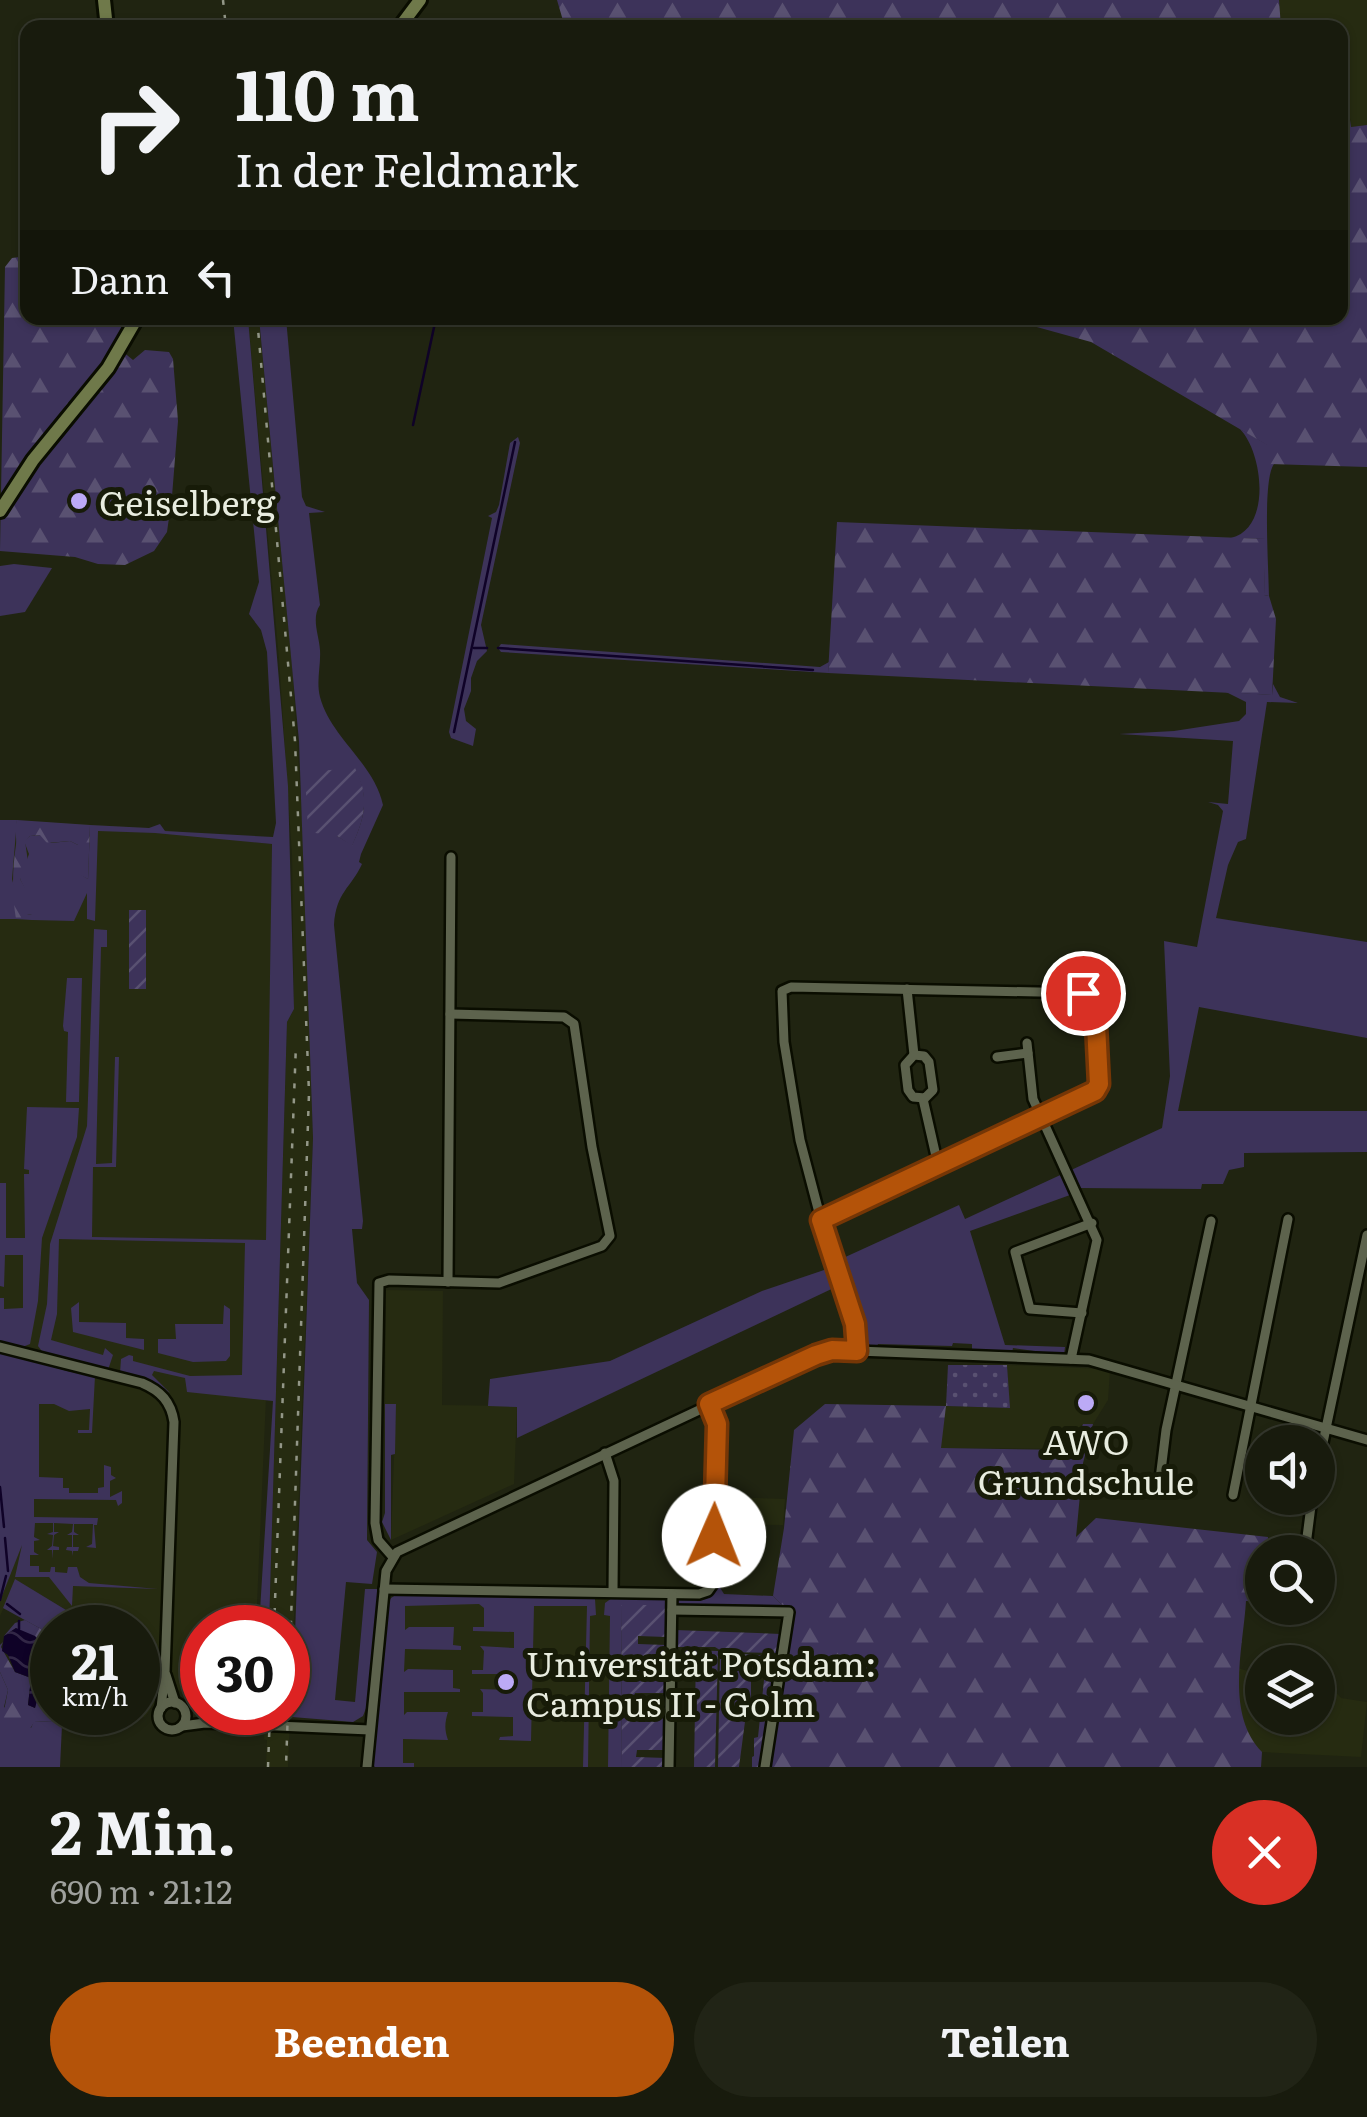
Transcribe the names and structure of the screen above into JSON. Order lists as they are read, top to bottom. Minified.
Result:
{"places":["Geiselberg","AWO Grundschule","Universität Potsdam: Campus II - Golm"],"page":{"turn":["110 m","In der Feldmark"],"then":"Dann","speed":"21 km/h","limit":"30","heading":["2 Min.","690 m · 21:12"],"buttons":["Beenden","Teilen"]}}
